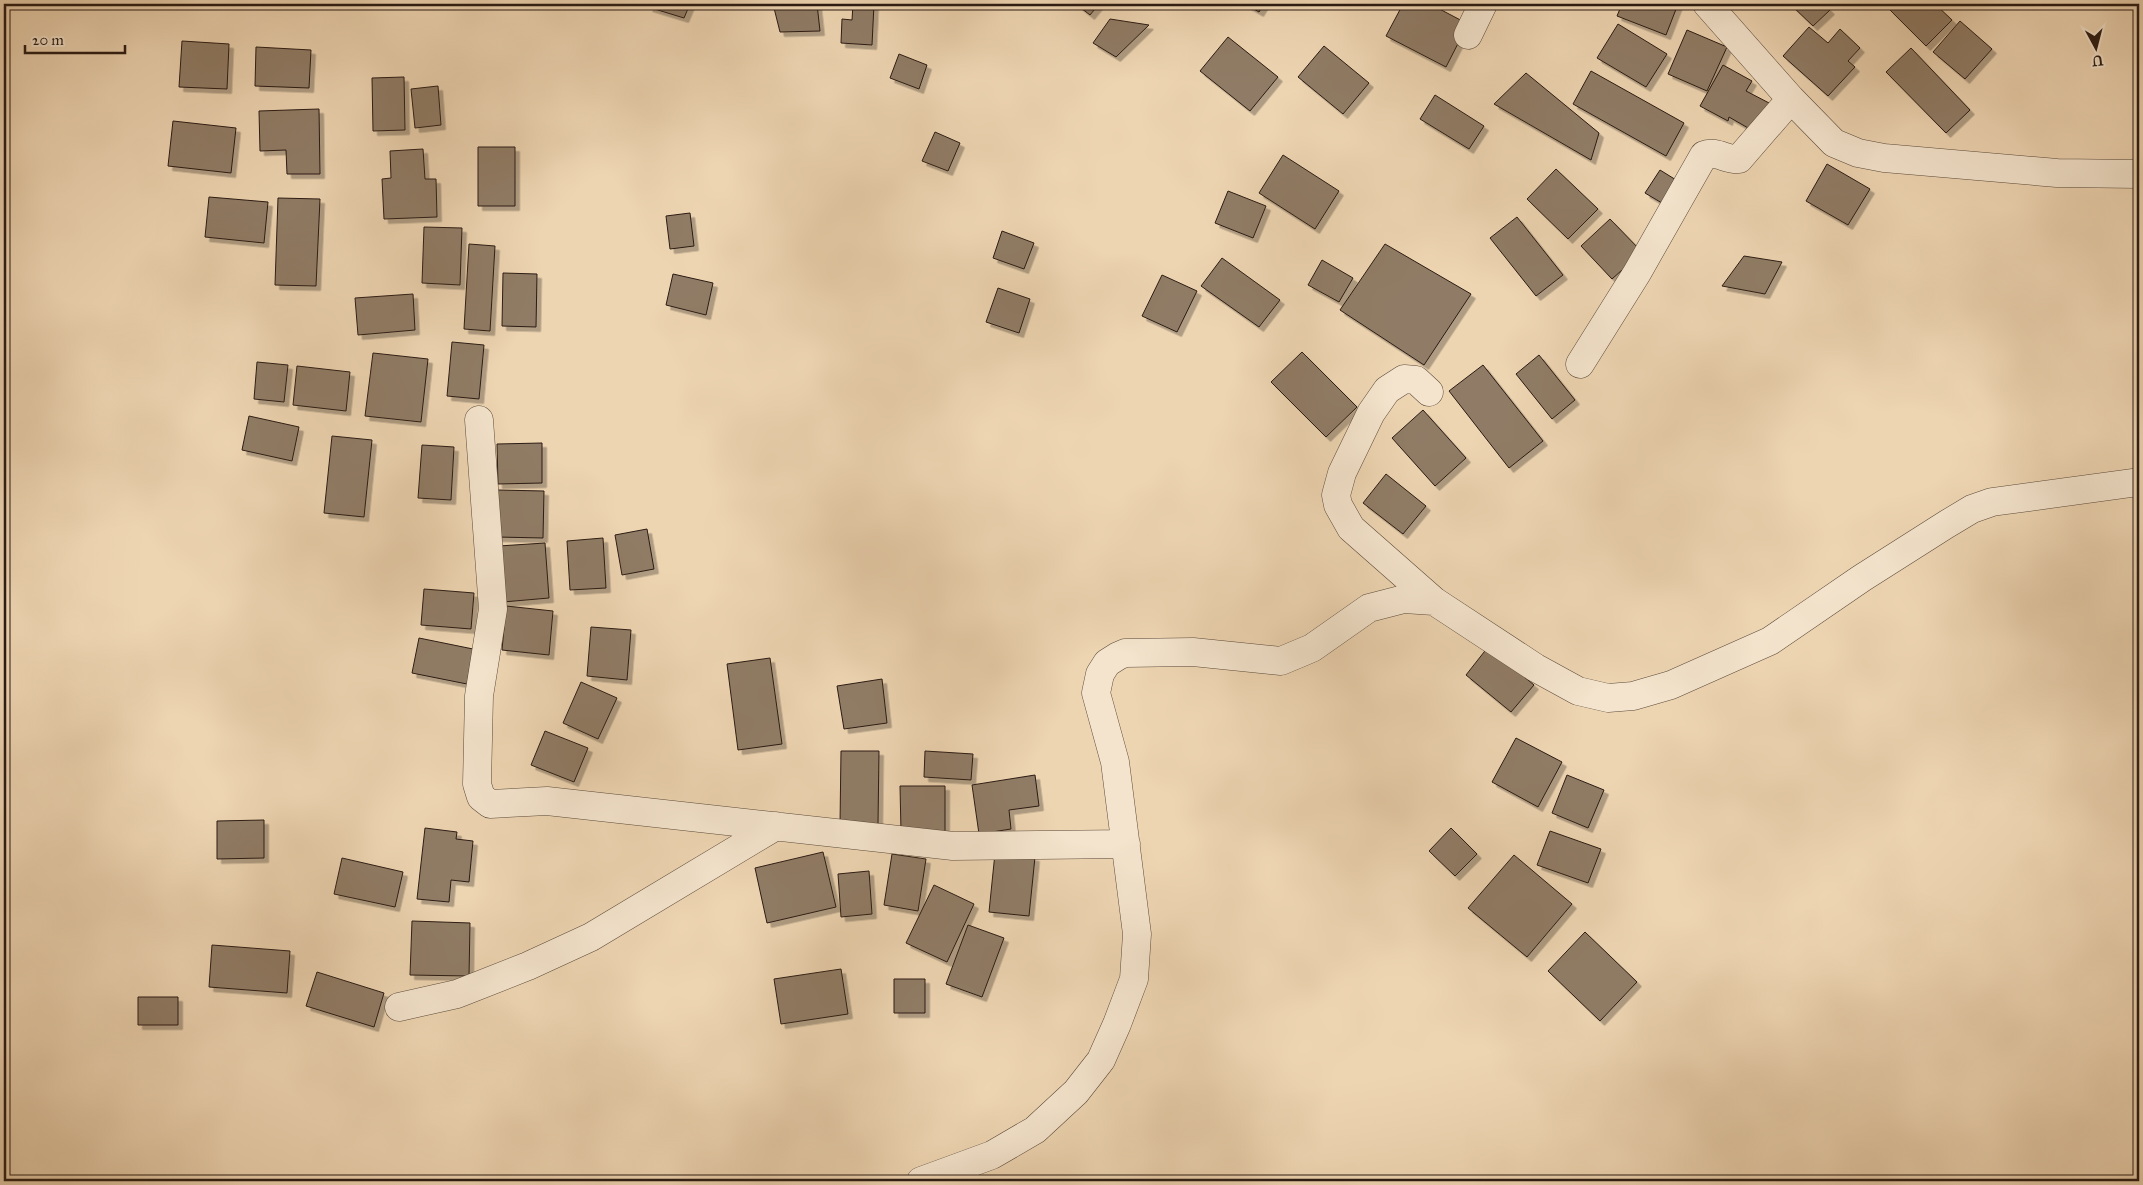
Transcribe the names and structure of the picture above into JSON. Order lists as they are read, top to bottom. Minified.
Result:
{"scale_bar":"20 m","north":"bottom"}
